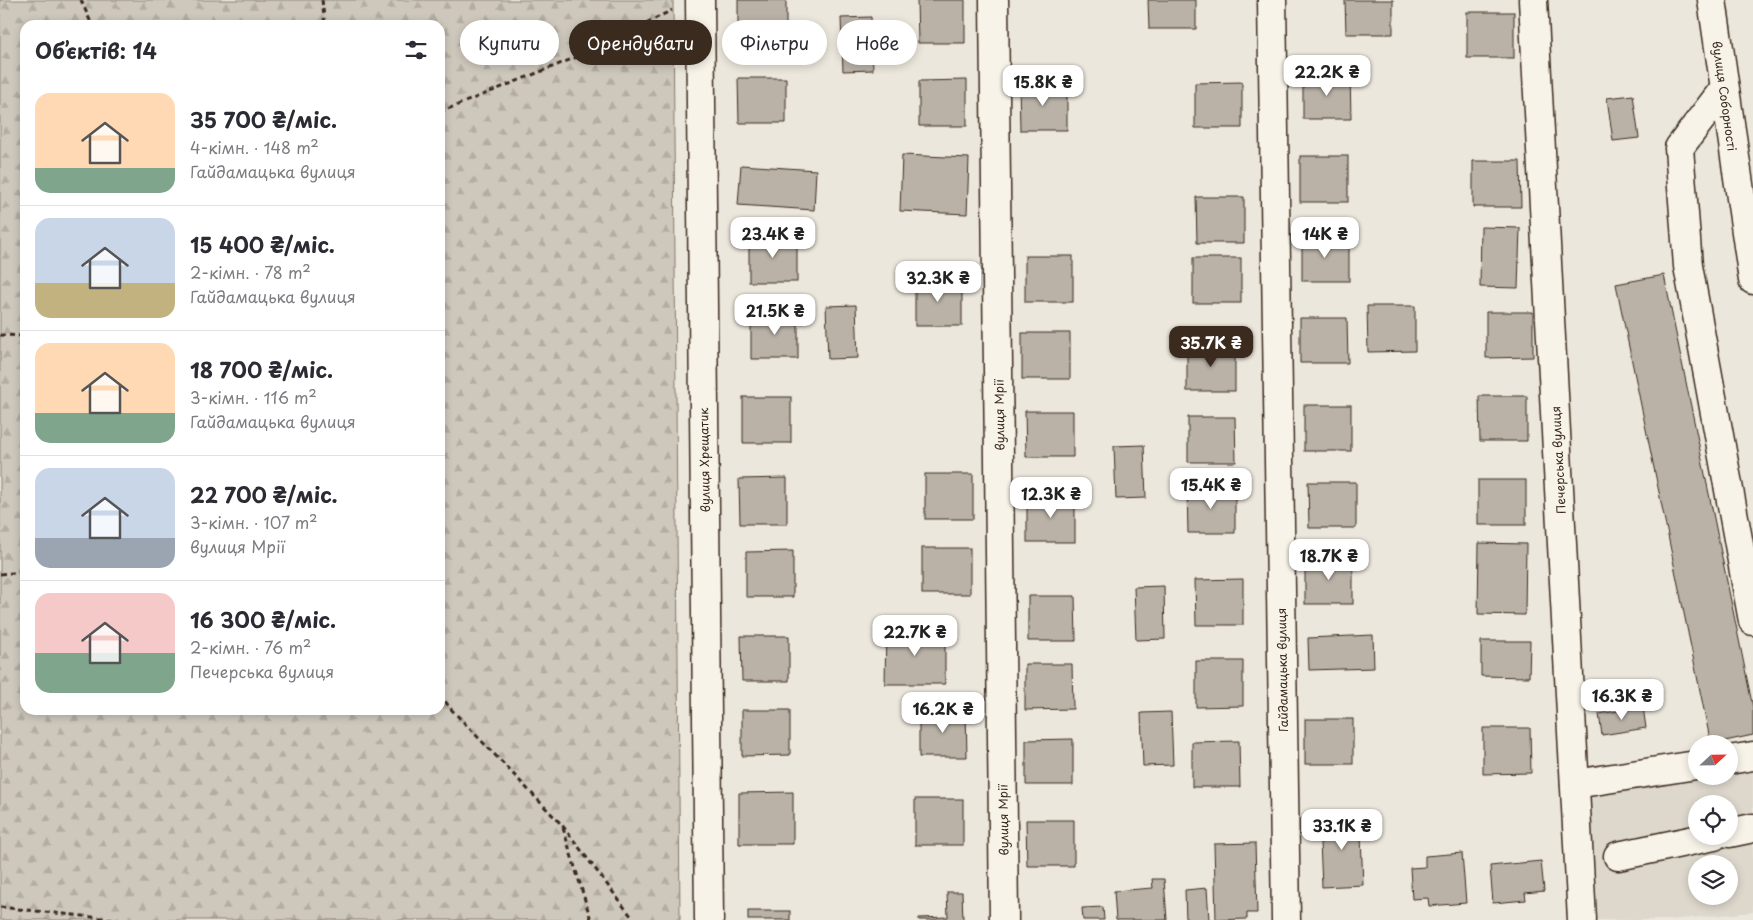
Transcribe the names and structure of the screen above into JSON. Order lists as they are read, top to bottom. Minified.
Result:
{"streets":{"street":["вулиця Соборності","вулиця Мрії","вулиця Хрещатик","Печерська вулиця","Гайдамацька вулиця"]},"north":"right","page":{"chip":["Купити","Орендувати","Фільтри","Нове"],"heading":"Об’єктів: 14","price":["22.2K ₴","15.8K ₴","23.4K ₴","14K ₴","32.3K ₴","21.5K ₴","35.7K ₴","15.4K ₴","12.3K ₴","18.7K ₴","22.7K ₴","16.3K ₴","16.2K ₴","33.1K ₴"],"list":[{"name":"35 700 ₴/міс.","note":"4-кімн. · 148 m² · Гайдамацька вулиця"},{"name":"15 400 ₴/міс.","note":"2-кімн. · 78 m² · Гайдамацька вулиця"},{"name":"18 700 ₴/міс.","note":"3-кімн. · 116 m² · Гайдамацька вулиця"},{"name":"22 700 ₴/міс.","note":"3-кімн. · 107 m² · вулиця Мрії"},{"name":"16 300 ₴/міс.","note":"2-кімн. · 76 m² · Печерська вулиця"}]}}
